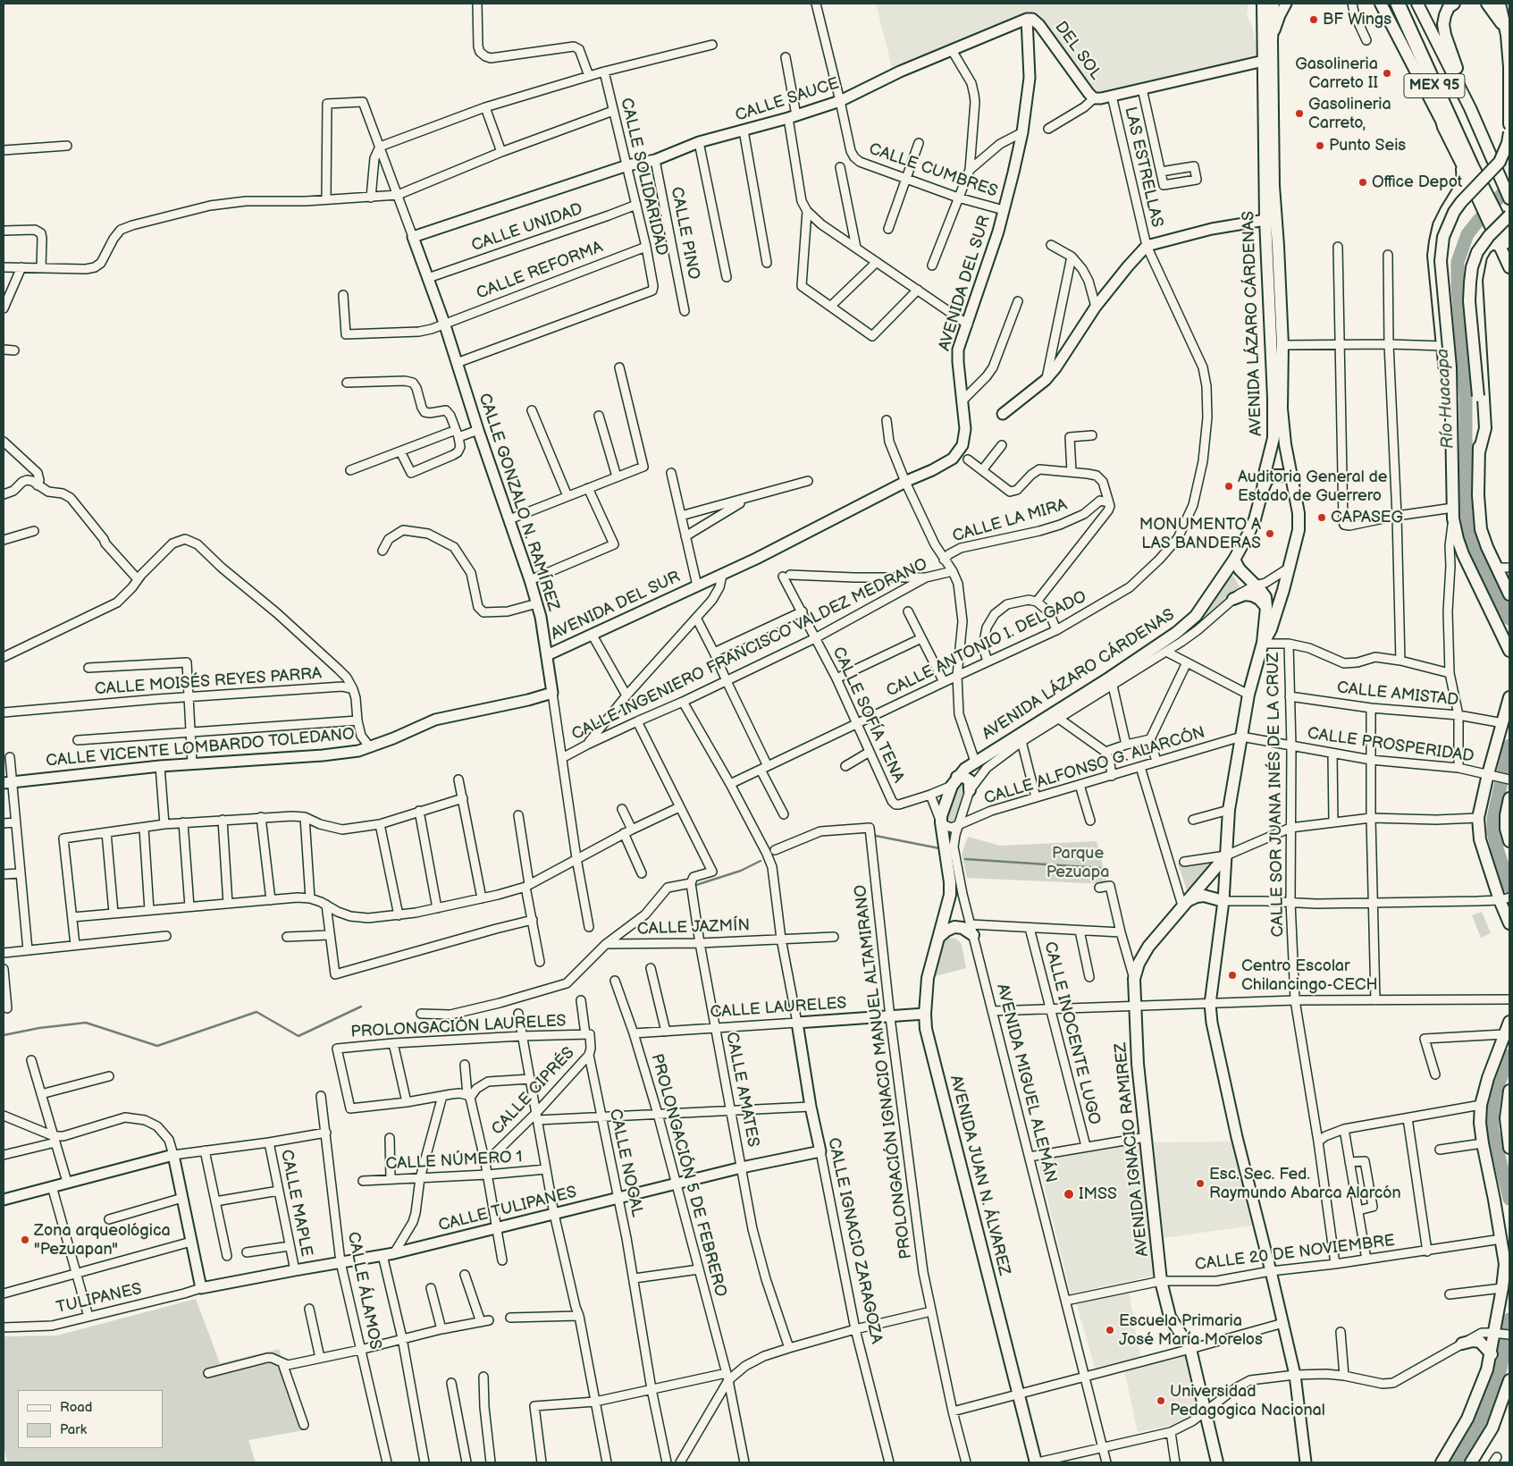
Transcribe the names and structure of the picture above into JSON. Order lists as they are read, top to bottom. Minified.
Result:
{"streets":{"highway":["MEX 95"],"main road":["AVENIDA LÁZARO CÁRDENAS","AVENIDA IGNACIO RAMIREZ","AVENIDA JUAN N. ÁLVAREZ"],"street":["DEL SOL","CALLE SAUCE","LAS ESTRELLAS","CALLE CUMBRES","CALLE SOLIDARIDAD","CALLE UNIDAD","CALLE PINO","CALLE REFORMA","AVENIDA DEL SUR","CALLE GONZALO N. RAMÍREZ","CALLE LA MIRA","CALLE ANTONIO I. DELGADO","CALLE INGENIERO FRANCISCO VALDEZ MEDRANO","CALLE MOISÉS REYES PARRA","CALLE AMISTAD","CALLE SOFÍA TENA","CALLE PROSPERIDAD","CALLE VICENTE LOMBARDO TOLEDANO","CALLE ALFONSO G. ALARCÓN","CALLE SOR JUANA INÉS DE LA CRUZ","CALLE JAZMÍN","CALLE LAURELES","PROLONGACIÓN LAURELES","CALLE INOCENTE LUGO","PROLONGACIÓN IGNACIO MANUEL ALTAMIRANO","AVENIDA MIGUEL ALEMÁN","CALLE AMATES","CALLE CIPRÉS","CALLE NÚMERO 1","CALLE NOGAL","PROLONGACIÓN 5 DE FEBRERO","CALLE MAPLE","CALLE TULIPANES","CALLE IGNACIO ZARAGOZA","CALLE 20 DE NOVIEMBRE","CALLE ÁLAMOS","TULIPANES"]},"crossings":[["DEL SOL","LAS ESTRELLAS"],["DEL SOL","AVENIDA DEL SUR"],["DEL SOL","AVENIDA LÁZARO CÁRDENAS"],["CALLE SAUCE","CALLE CUMBRES"],["CALLE SAUCE","CALLE SOLIDARIDAD"],["CALLE SAUCE","CALLE PINO"],["CALLE SAUCE","CALLE GONZALO N. RAMÍREZ"],["LAS ESTRELLAS","CALLE ANTONIO I. DELGADO"],["CALLE CUMBRES","AVENIDA DEL SUR"],["CALLE SOLIDARIDAD","CALLE UNIDAD"],["CALLE SOLIDARIDAD","CALLE REFORMA"],["CALLE SOLIDARIDAD","CALLE GONZALO N. RAMÍREZ"],["CALLE UNIDAD","CALLE GONZALO N. RAMÍREZ"],["CALLE REFORMA","CALLE GONZALO N. RAMÍREZ"],["AVENIDA DEL SUR","CALLE GONZALO N. RAMÍREZ"],["AVENIDA LÁZARO CÁRDENAS","CALLE ALFONSO G. ALARCÓN"],["AVENIDA LÁZARO CÁRDENAS","AVENIDA MIGUEL ALEMÁN"],["CALLE GONZALO N. RAMÍREZ","CALLE INGENIERO FRANCISCO VALDEZ MEDRANO"],["CALLE GONZALO N. RAMÍREZ","CALLE VICENTE LOMBARDO TOLEDANO"],["CALLE ANTONIO I. DELGADO","CALLE SOFÍA TENA"],["CALLE INGENIERO FRANCISCO VALDEZ MEDRANO","CALLE SOFÍA TENA"],["CALLE AMISTAD","CALLE SOR JUANA INÉS DE LA CRUZ"],["CALLE PROSPERIDAD","CALLE ALFONSO G. ALARCÓN"],["CALLE PROSPERIDAD","CALLE SOR JUANA INÉS DE LA CRUZ"],["CALLE SOR JUANA INÉS DE LA CRUZ","CALLE 20 DE NOVIEMBRE"],["CALLE JAZMÍN","CALLE AMATES"],["CALLE LAURELES","PROLONGACIÓN IGNACIO MANUEL ALTAMIRANO"],["CALLE LAURELES","CALLE AMATES"],["CALLE LAURELES","PROLONGACIÓN 5 DE FEBRERO"],["CALLE LAURELES","AVENIDA JUAN N. ÁLVAREZ"],["CALLE LAURELES","CALLE IGNACIO ZARAGOZA"],["PROLONGACIÓN LAURELES","CALLE CIPRÉS"],["AVENIDA MIGUEL ALEMÁN","CALLE 20 DE NOVIEMBRE"],["CALLE AMATES","CALLE TULIPANES"],["CALLE CIPRÉS","CALLE NOGAL"],["AVENIDA IGNACIO RAMIREZ","CALLE 20 DE NOVIEMBRE"],["CALLE NOGAL","CALLE TULIPANES"],["PROLONGACIÓN 5 DE FEBRERO","CALLE TULIPANES"],["CALLE MAPLE","CALLE TULIPANES"],["CALLE TULIPANES","CALLE IGNACIO ZARAGOZA"],["CALLE TULIPANES","CALLE ÁLAMOS"],["CALLE TULIPANES","TULIPANES"]],"water":["Río Huacapa"],"parks":["Parque Pezuapa"],"places":["BF Wings","Gasolineria Carreto II","Gasolineria Carreto,","Punto Seis","Office Depot","Auditoria General de Estado de Guerrero","CAPASEG","MONUMENTO A LAS BANDERAS","Centro Escolar Chilancingo-CECH","Esc. Sec. Fed. Raymundo Abarca Alarcón","IMSS","Zona arqueológica \"Pezuapan\"","Escuela Primaria José María Morelos","Universidad Pedagogica Nacional"],"legend":["Road","Park"]}
